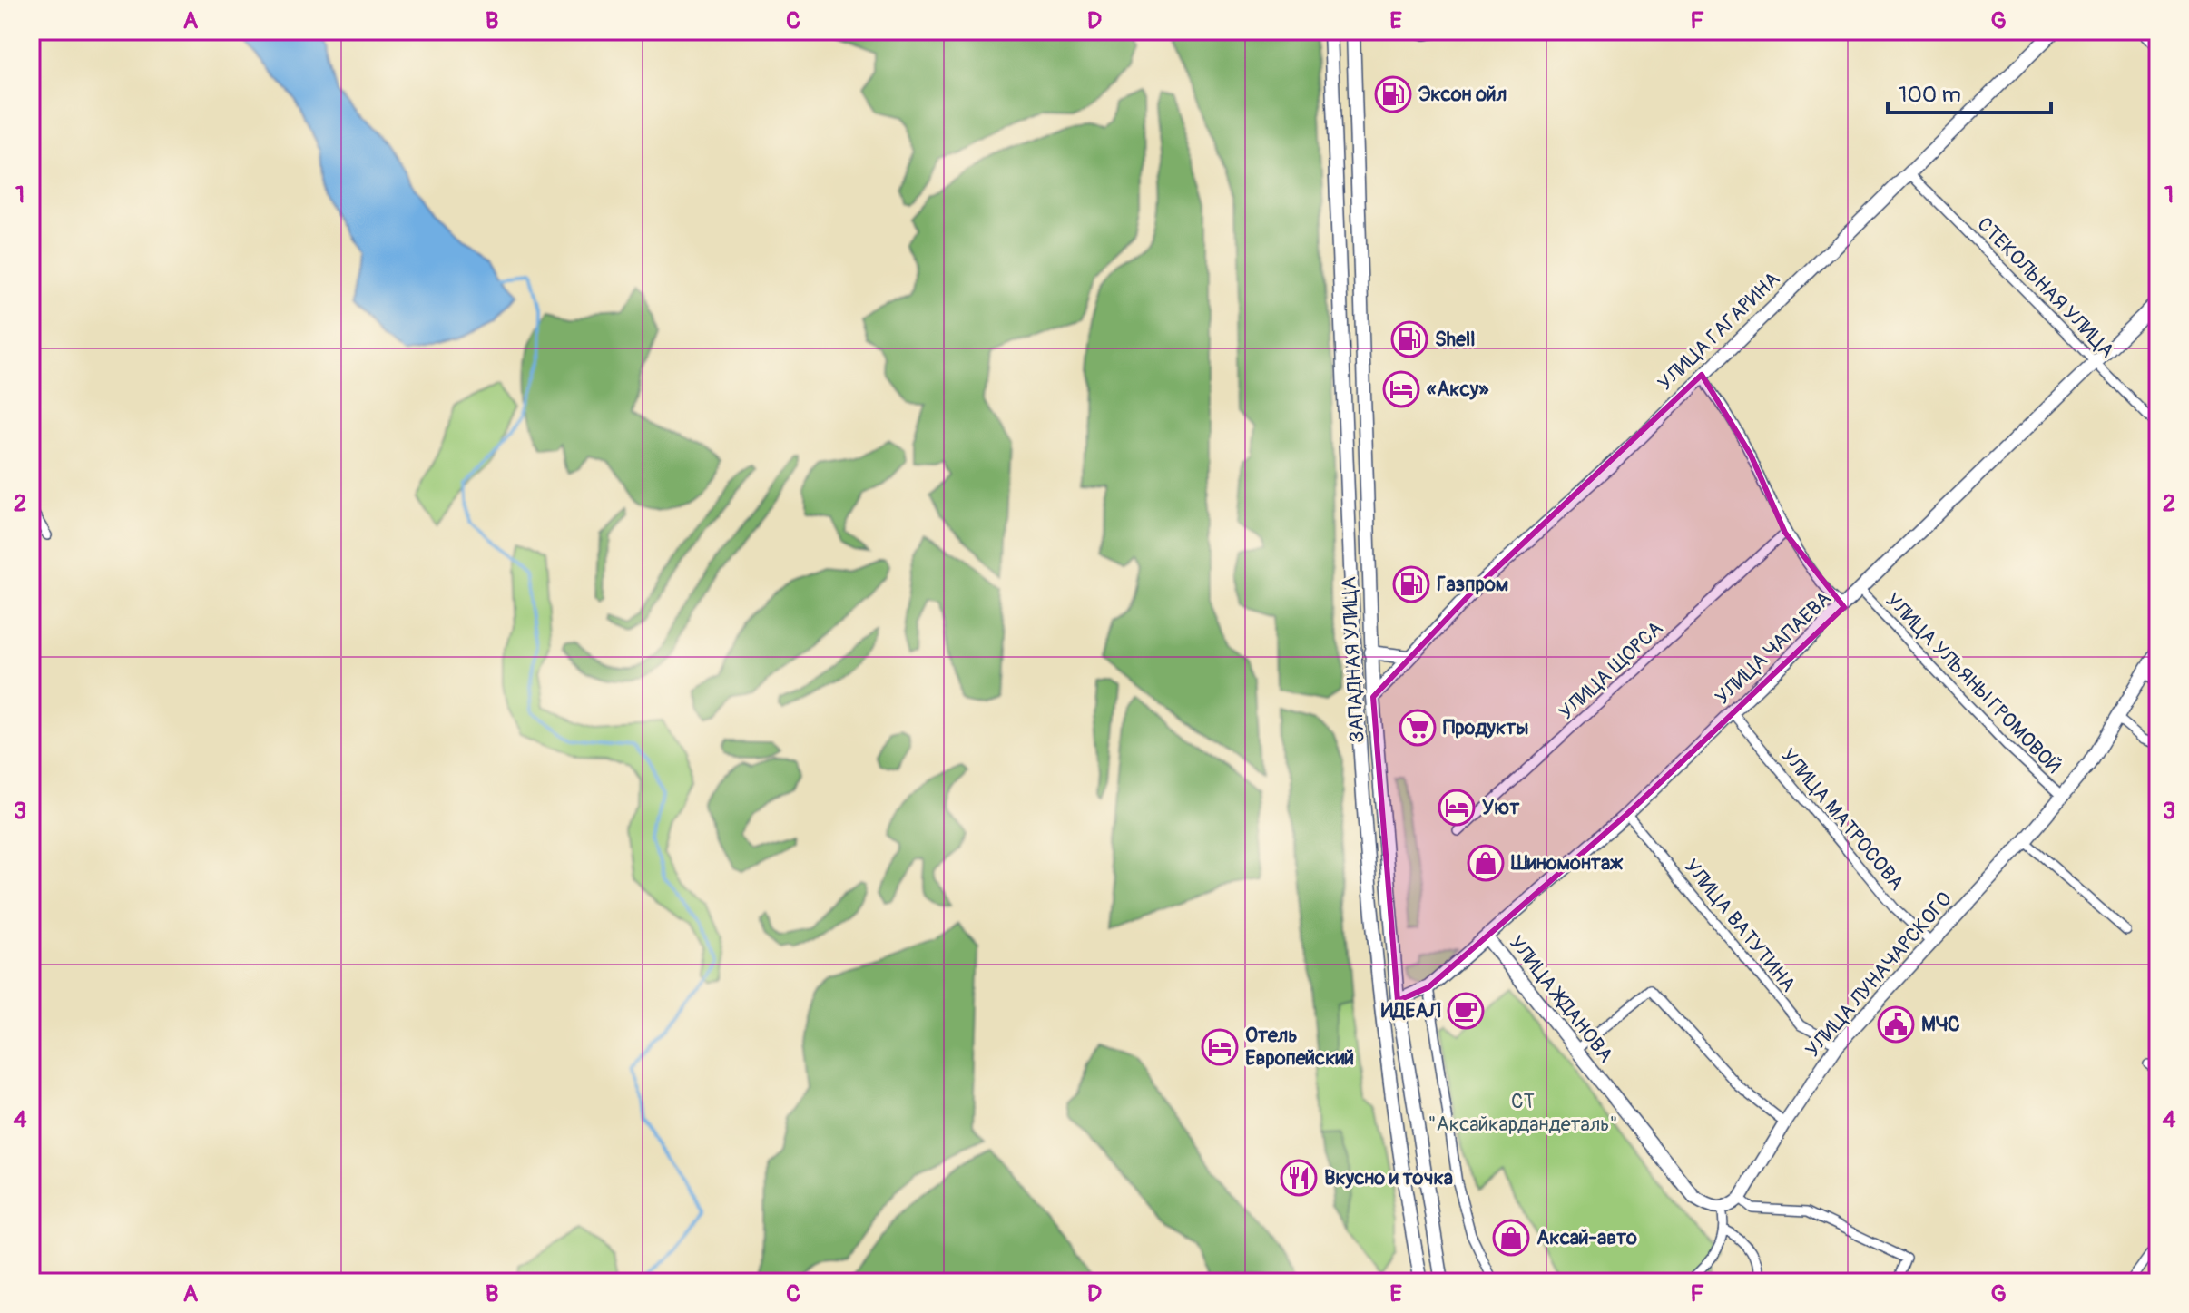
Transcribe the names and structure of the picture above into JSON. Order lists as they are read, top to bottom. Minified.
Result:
{"streets":{"main road":["УЛИЦА ГАГАРИНА","УЛИЦА ЧАПАЕВА","ЗАПАДНАЯ УЛИЦА","УЛИЦА ЛУНАЧАРСКОГО","УЛИЦА ЖДАНОВА"],"street":["СТЕКОЛЬНАЯ УЛИЦА","УЛИЦА ЩОРСА","УЛИЦА УЛЬЯНЫ ГРОМОВОЙ","УЛИЦА МАТРОСОВА","УЛИЦА ВАТУТИНА"]},"crossings":[["СТЕКОЛЬНАЯ УЛИЦА","УЛИЦА ГАГАРИНА"],["СТЕКОЛЬНАЯ УЛИЦА","УЛИЦА ЧАПАЕВА"],["УЛИЦА ГАГАРИНА","ЗАПАДНАЯ УЛИЦА"],["УЛИЦА ЧАПАЕВА","ЗАПАДНАЯ УЛИЦА"],["УЛИЦА ЧАПАЕВА","УЛИЦА УЛЬЯНЫ ГРОМОВОЙ"],["УЛИЦА ЧАПАЕВА","УЛИЦА МАТРОСОВА"],["УЛИЦА ЧАПАЕВА","УЛИЦА ВАТУТИНА"],["УЛИЦА ЧАПАЕВА","УЛИЦА ЖДАНОВА"],["УЛИЦА УЛЬЯНЫ ГРОМОВОЙ","УЛИЦА ЛУНАЧАРСКОГО"],["УЛИЦА МАТРОСОВА","УЛИЦА ЛУНАЧАРСКОГО"],["УЛИЦА ВАТУТИНА","УЛИЦА ЛУНАЧАРСКОГО"],["УЛИЦА ЛУНАЧАРСКОГО","УЛИЦА ЖДАНОВА"]],"parks":["СТ \"Аксайкардандеталь\""],"places":{"fuel station":["Эксон ойл","Shell","Газпром"],"hotel":["«Аксу»","Уют","Отель Европейский"],"supermarket":["Продукты"],"shop":["Шиномонтаж","Аксай-авто"],"cafe":["ИДЕАЛ"],"public building":["МЧС"],"restaurant":["Вкусно и точка"]},"scale_bar":"100 m","grid":{"columns":["A","B","C","D","E","F","G"],"rows":["1","2","3","4"]}}
